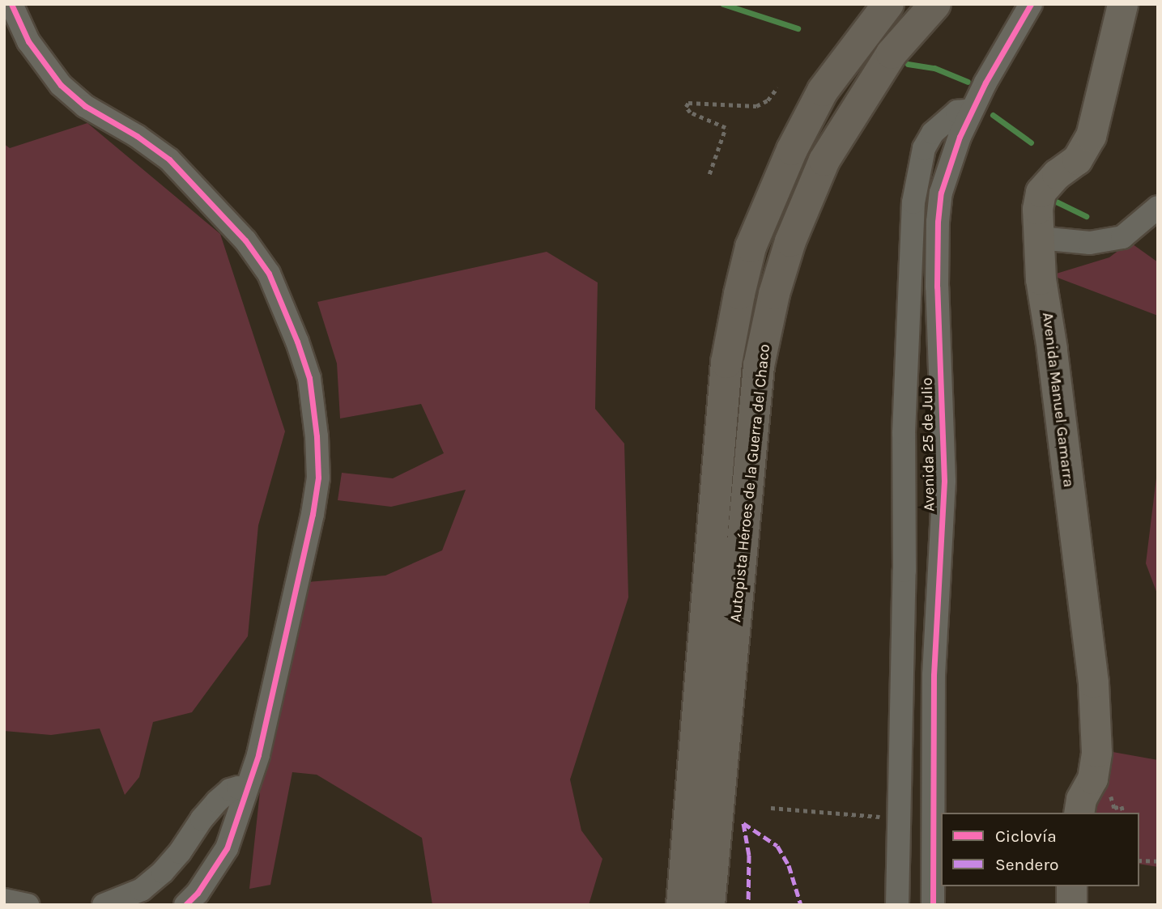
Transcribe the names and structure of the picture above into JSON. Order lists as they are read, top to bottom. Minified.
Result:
{"streets":{"highway":["Autopista Héroes de la Guerra del Chaco"],"main road":["Avenida Manuel Gamarra"],"street":["Avenida 25 de Julio"]},"legend":["Ciclovía","Sendero"]}
